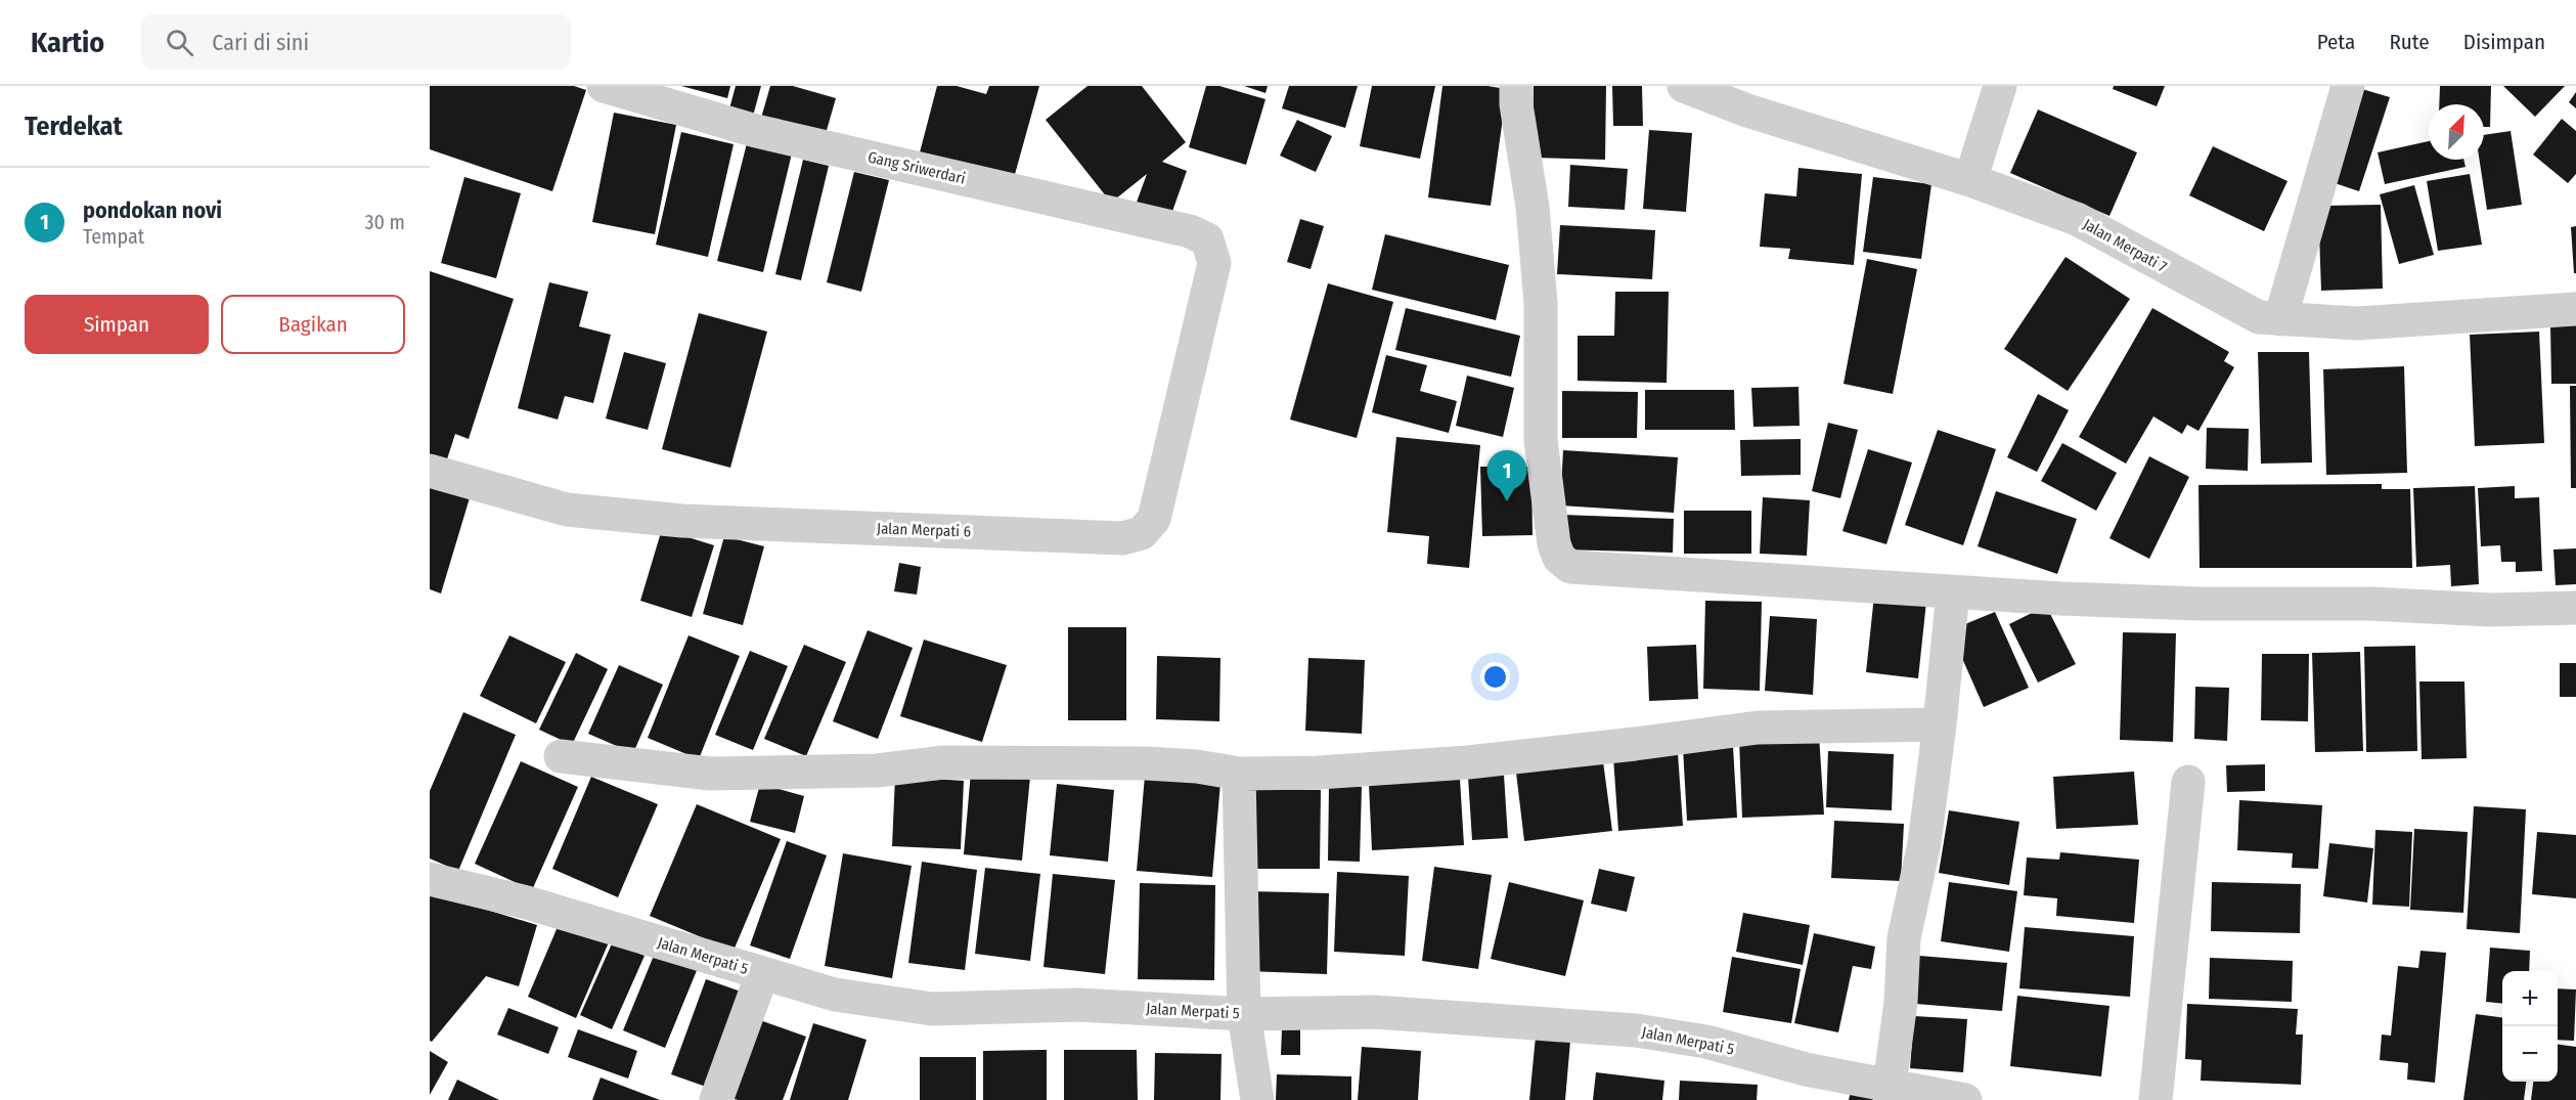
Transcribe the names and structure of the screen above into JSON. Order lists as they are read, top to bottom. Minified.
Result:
{"streets":{"street":["Gang Sriwerdari","Jalan Merpati 7","Jalan Merpati 6","Jalan Merpati 5"]},"crossings":[["Gang Sriwerdari","Jalan Merpati 6"]],"north":"top right","page":{"header":"Kartio","search":"Cari di sini","nav":["Peta","Rute","Disimpan"],"heading":"Terdekat","list":[{"mark":"1","name":"pondokan novi","note":"Tempat","value":"30 m"}],"buttons":["Simpan","Bagikan"],"pins":"1","map_buttons":["+","−"]}}
